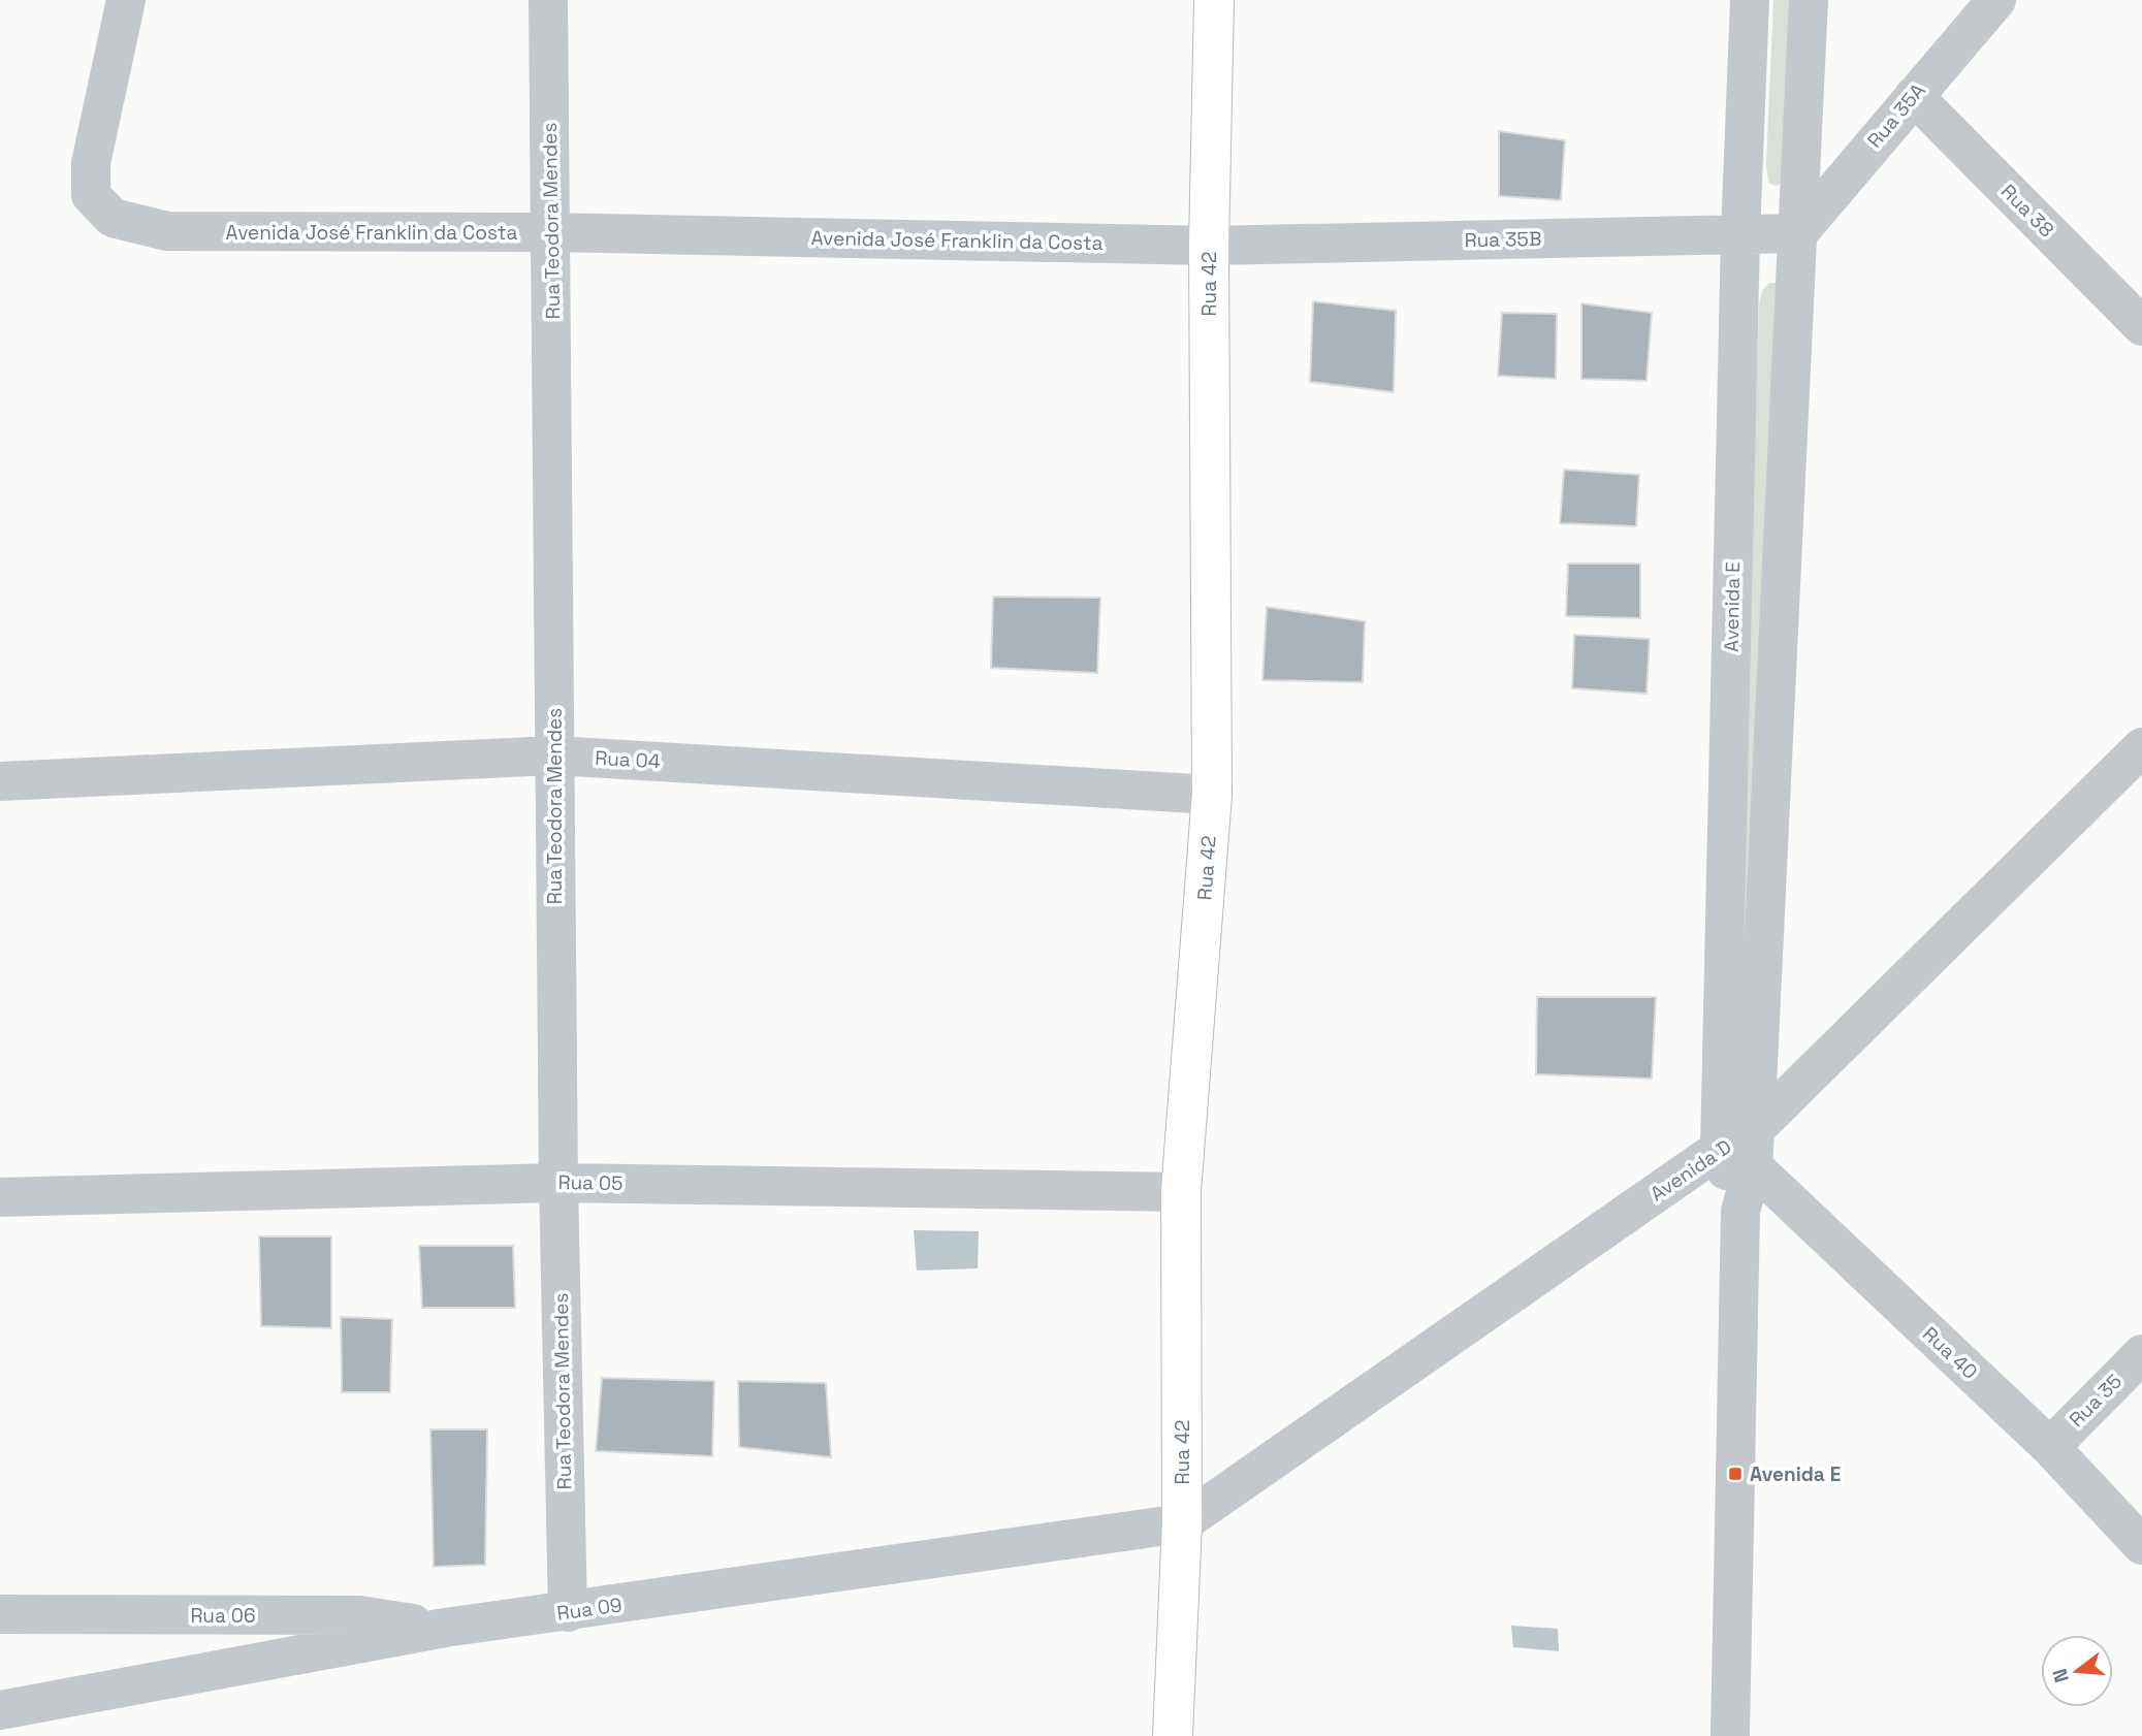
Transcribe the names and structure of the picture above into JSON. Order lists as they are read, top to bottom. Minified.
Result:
{"streets":{"street":["Rua 35A","Rua 38","Rua Teodora Mendes","Avenida José Franklin da Costa","Rua 35B","Rua 42","Avenida E","Rua 04","Avenida D","Rua 05","Rua 40","Rua 35","Rua 09","Rua 06"]},"crossings":[["Rua 35A","Rua 38"],["Rua 35A","Rua 35B"],["Rua 35A","Avenida E"],["Rua Teodora Mendes","Avenida José Franklin da Costa"],["Rua Teodora Mendes","Rua 04"],["Rua Teodora Mendes","Rua 05"],["Rua Teodora Mendes","Rua 09"],["Avenida José Franklin da Costa","Rua 35B"],["Avenida José Franklin da Costa","Rua 42"],["Rua 35B","Rua 42"],["Rua 35B","Avenida E"],["Rua 42","Rua 04"],["Rua 42","Avenida D"],["Rua 42","Rua 05"],["Rua 42","Rua 09"],["Avenida E","Avenida D"],["Avenida E","Rua 40"],["Avenida D","Rua 40"],["Avenida D","Rua 09"],["Rua 40","Rua 35"],["Rua 09","Rua 06"]],"places":{"transit":["Avenida E"]},"north":"left"}
